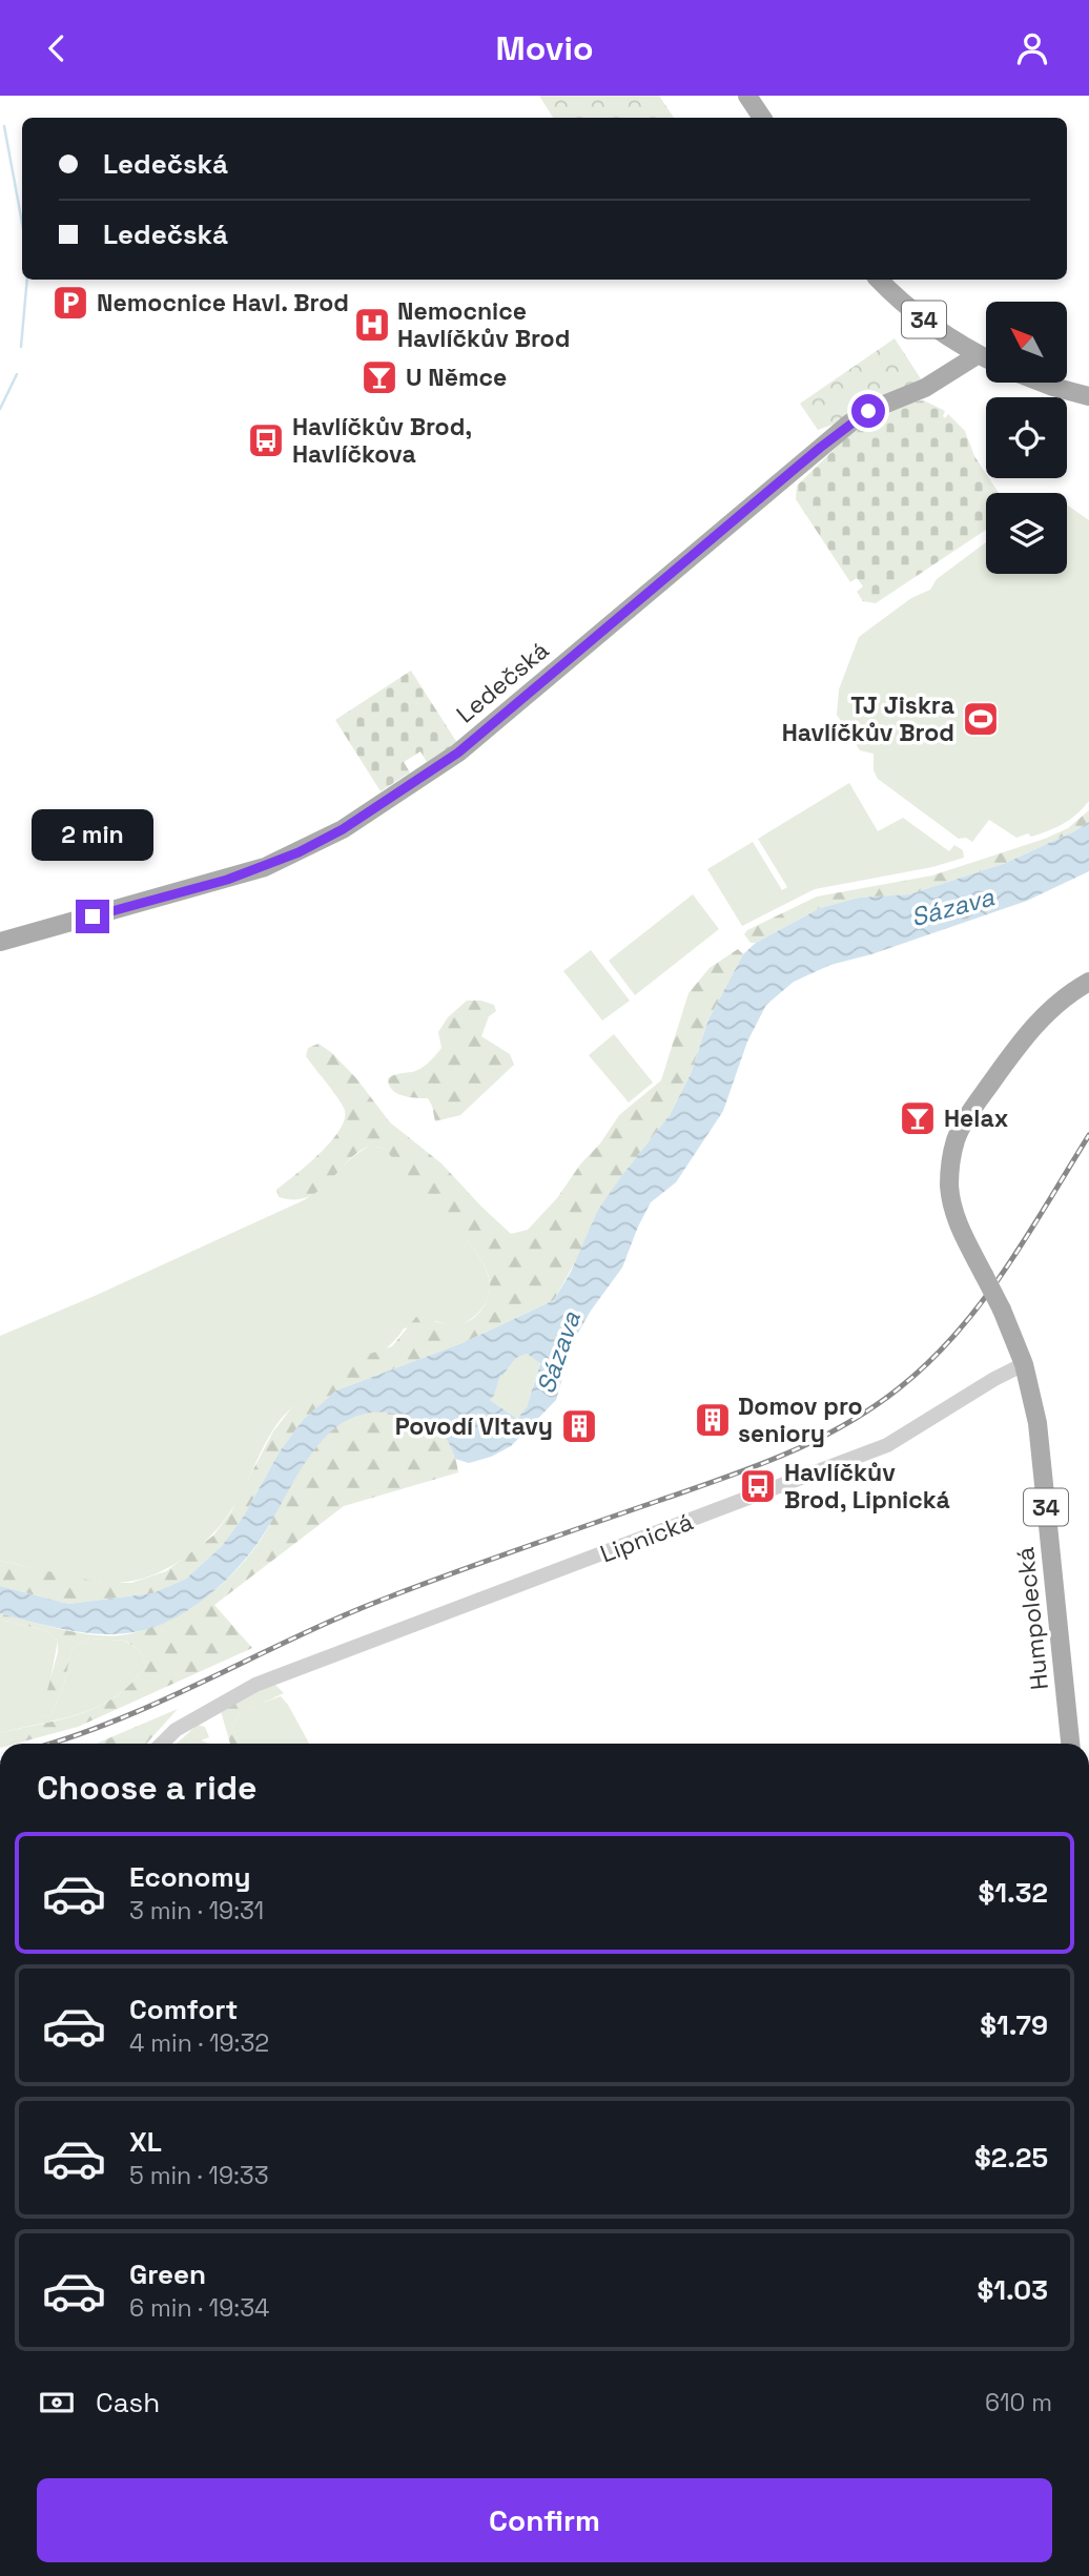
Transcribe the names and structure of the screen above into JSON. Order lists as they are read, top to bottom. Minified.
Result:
{"streets":{"main road":["34","Ledečská","Humpolecká"],"street":["Lipnická"]},"crossings":[["34","Ledečská"],["Lipnická","Humpolecká"]],"water":["Sázava"],"places":{"parking":["Nemocnice Havl. Brod"],"hospital":["Nemocnice Havlíčkův Brod"],"bar":["U Němce","Helax"],"bus stop":["Havlíčkův Brod, Havlíčkova","Havlíčkův Brod, Lipnická"],"sports":["TJ Jiskra Havlíčkův Brod"],"building":["Domov pro seniory","Povodí Vltavy"]},"north":"top left","page":{"header":"Movio","banner":["Ledečská","Ledečská"],"bubble":"2 min","heading":"Choose a ride","list":[{"name":"Economy","note":"3 min · 19:31","value":"$1.32"},{"name":"Comfort","note":"4 min · 19:32","value":"$1.79"},{"name":"XL","note":"5 min · 19:33","value":"$2.25"},{"name":"Green","note":"6 min · 19:34","value":"$1.03"}],"pay":["Cash","610 m"],"buttons":"Confirm"}}
